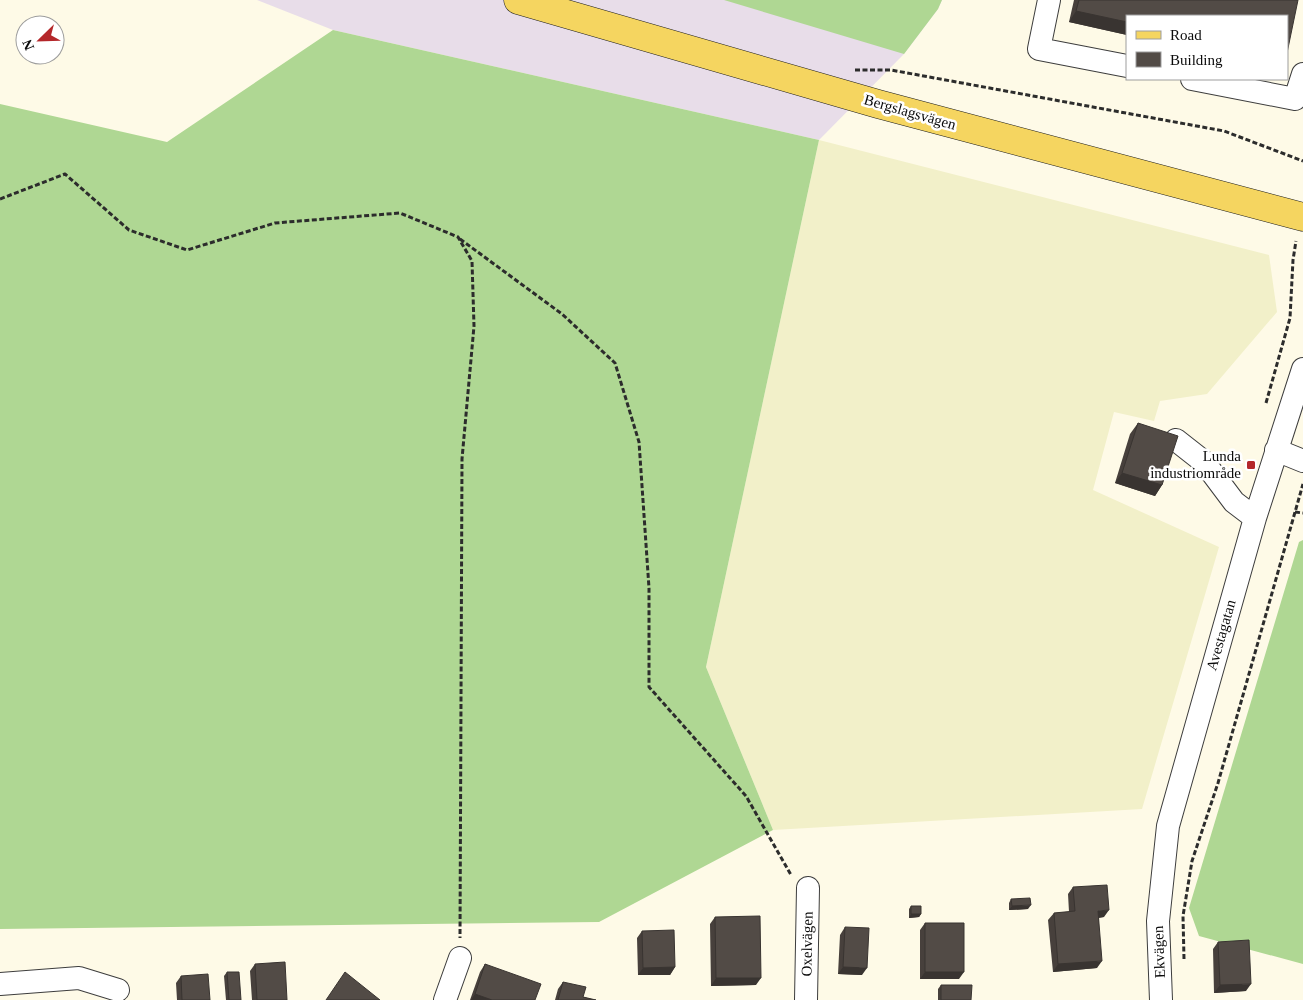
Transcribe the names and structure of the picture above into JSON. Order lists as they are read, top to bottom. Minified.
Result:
{"streets":{"main road":["Bergslagsvägen"],"street":["Avestagatan","Oxelvägen","Ekvägen"]},"crossings":[["Avestagatan","Ekvägen"]],"places":{"transit":["Lunda industriområde"]},"legend":["Road","Building"],"north":"bottom left"}
